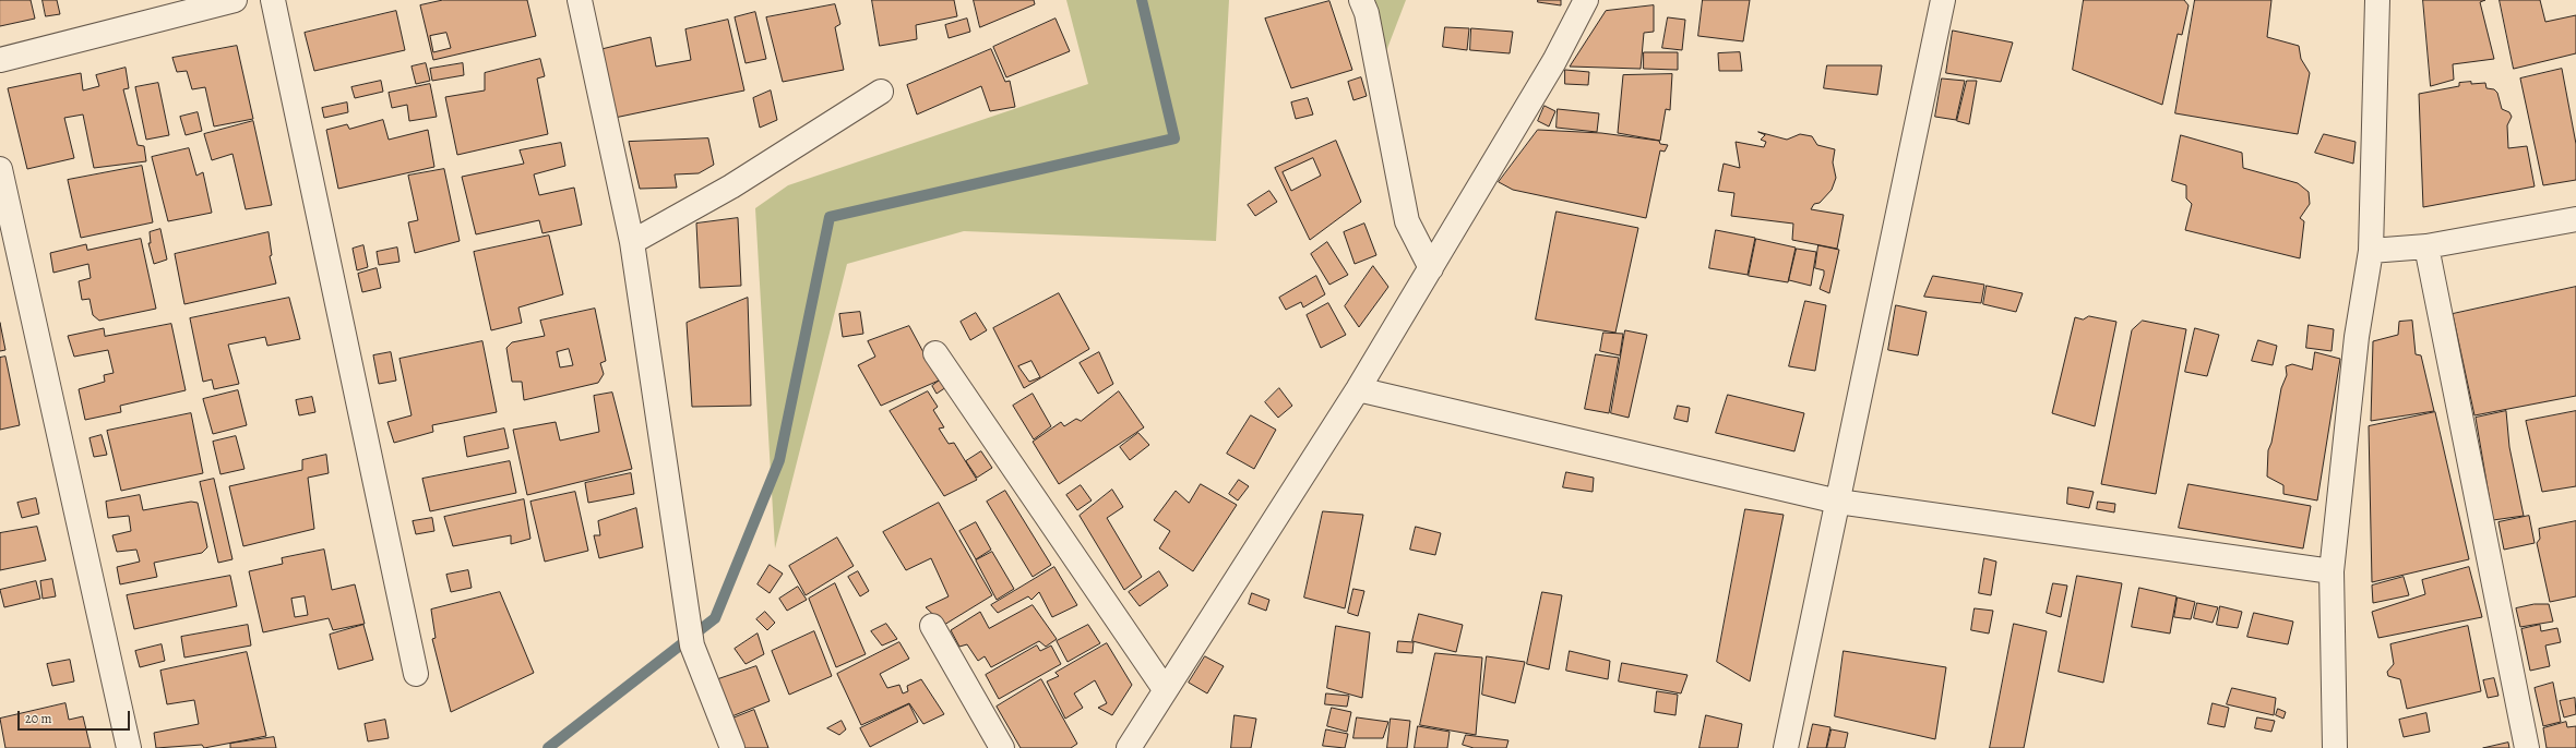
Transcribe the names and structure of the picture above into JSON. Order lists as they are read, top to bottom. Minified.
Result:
{"scale_bar":"20 m"}
